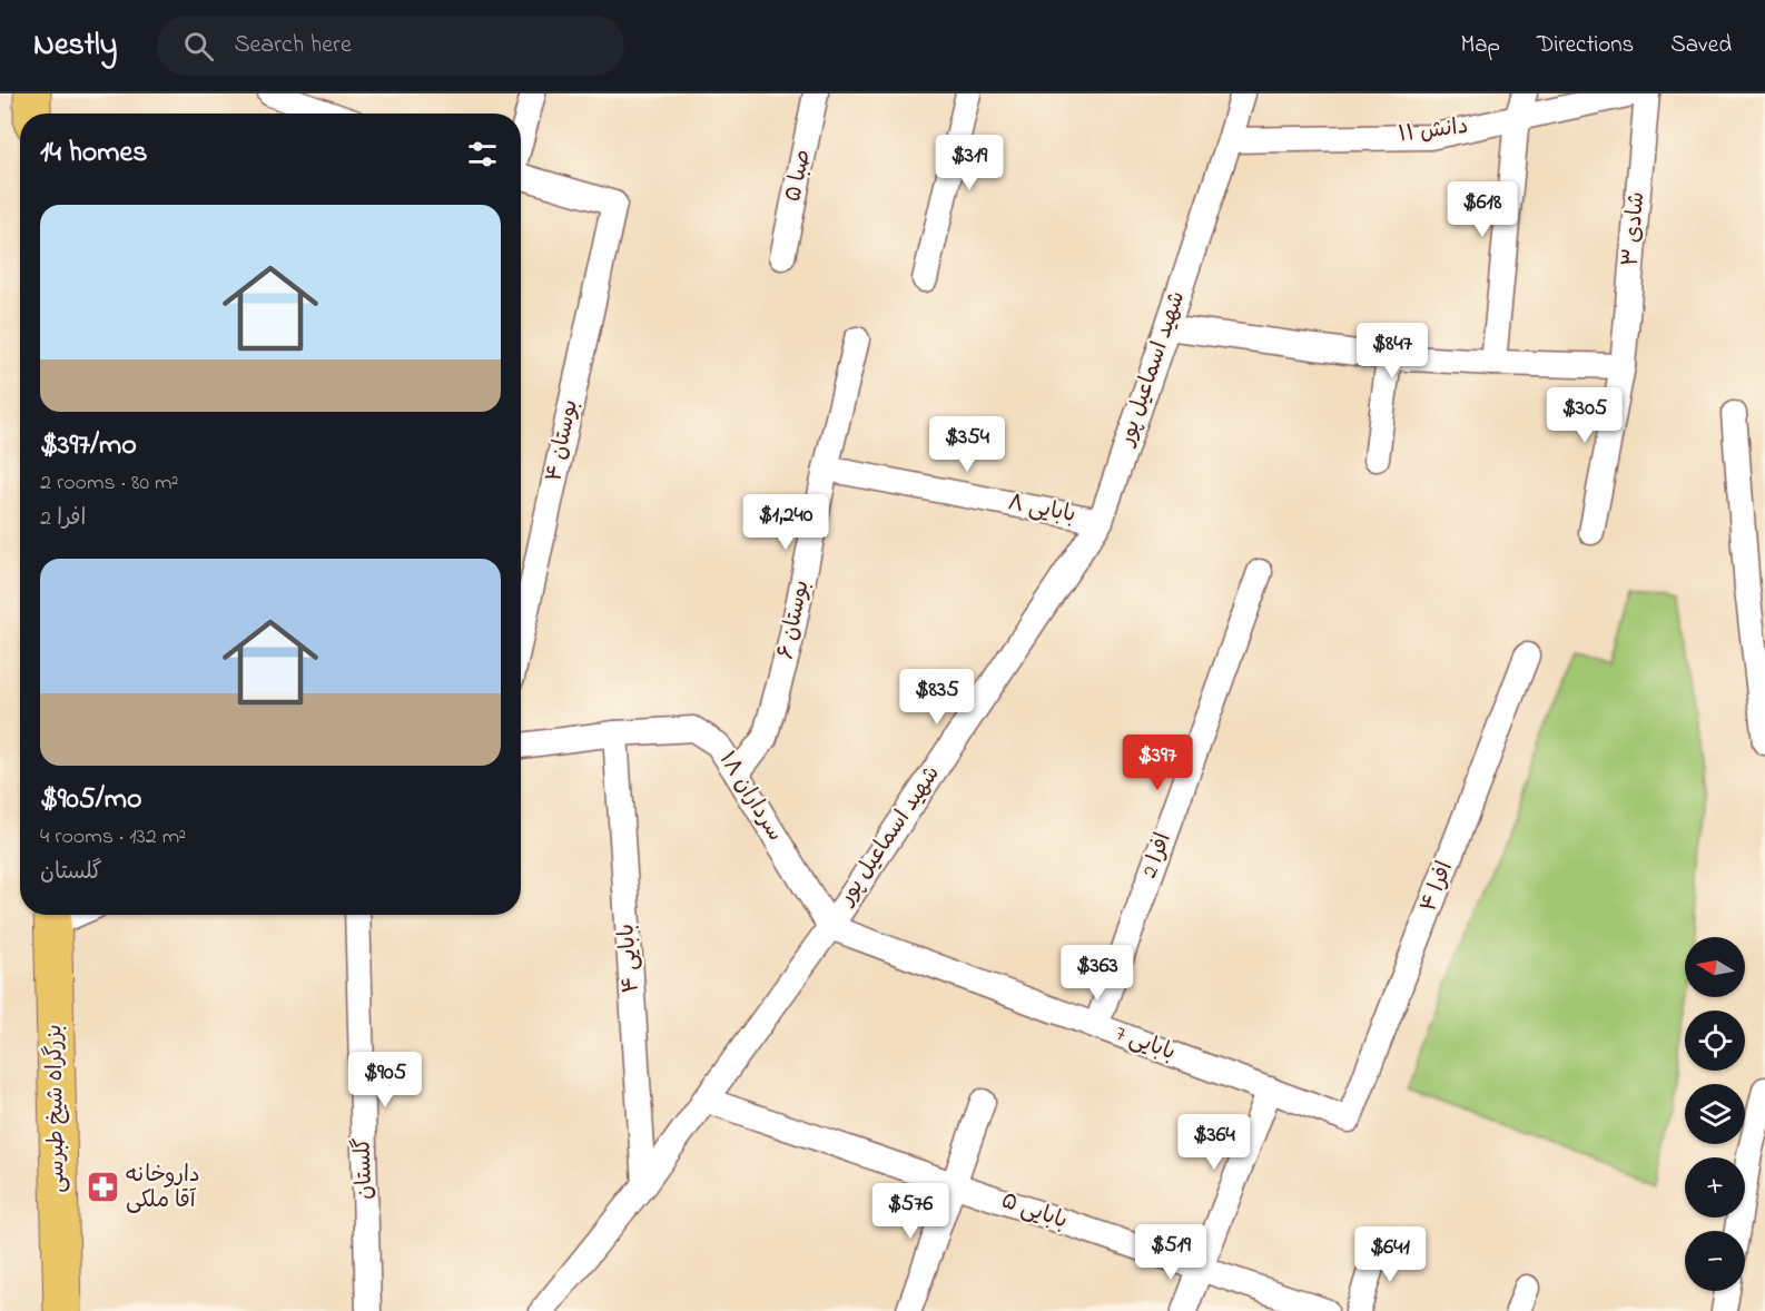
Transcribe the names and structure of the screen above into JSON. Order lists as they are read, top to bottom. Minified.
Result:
{"streets":{"highway":["بزرگراه شیخ طبرسی"],"street":["دانش ۱۱","صبا ۵","شادی ۳","شهید اسماعیل پور","بوستان ۴","بابایی ۸","بوستان ۶","سرداران ۱۸","افرا 2","افرا ۴","بابایی ۴","بابایی 7","گلستان","بابایی ۵"]},"crossings":[["دانش ۱۱","شهید اسماعیل پور"],["شهید اسماعیل پور","بابایی ۸"],["شهید اسماعیل پور","سرداران ۱۸"],["شهید اسماعیل پور","بابایی ۴"],["شهید اسماعیل پور","بابایی 7"],["شهید اسماعیل پور","بابایی ۵"],["بابایی ۸","بوستان ۶"],["بوستان ۶","سرداران ۱۸"],["سرداران ۱۸","بابایی ۴"],["سرداران ۱۸","بابایی 7"],["افرا 2","بابایی 7"],["افرا ۴","بابایی 7"]],"places":{"pharmacy":["داروخانه آقا ملکی"]},"north":"left","page":{"header":"Nestly","search":"Search here","nav":["Map","Directions","Saved"],"heading":"14 homes","price":["$319","$618","$847","$305","$354","$1,240","$835","$397","$363","$905","$364","$576","$519","$641"],"list":[{"name":"$397/mo","note":"2 rooms · 80 m² · افرا 2"},{"name":"$905/mo","note":"4 rooms · 132 m² · گلستان"}],"map_buttons":["+","−"]}}
